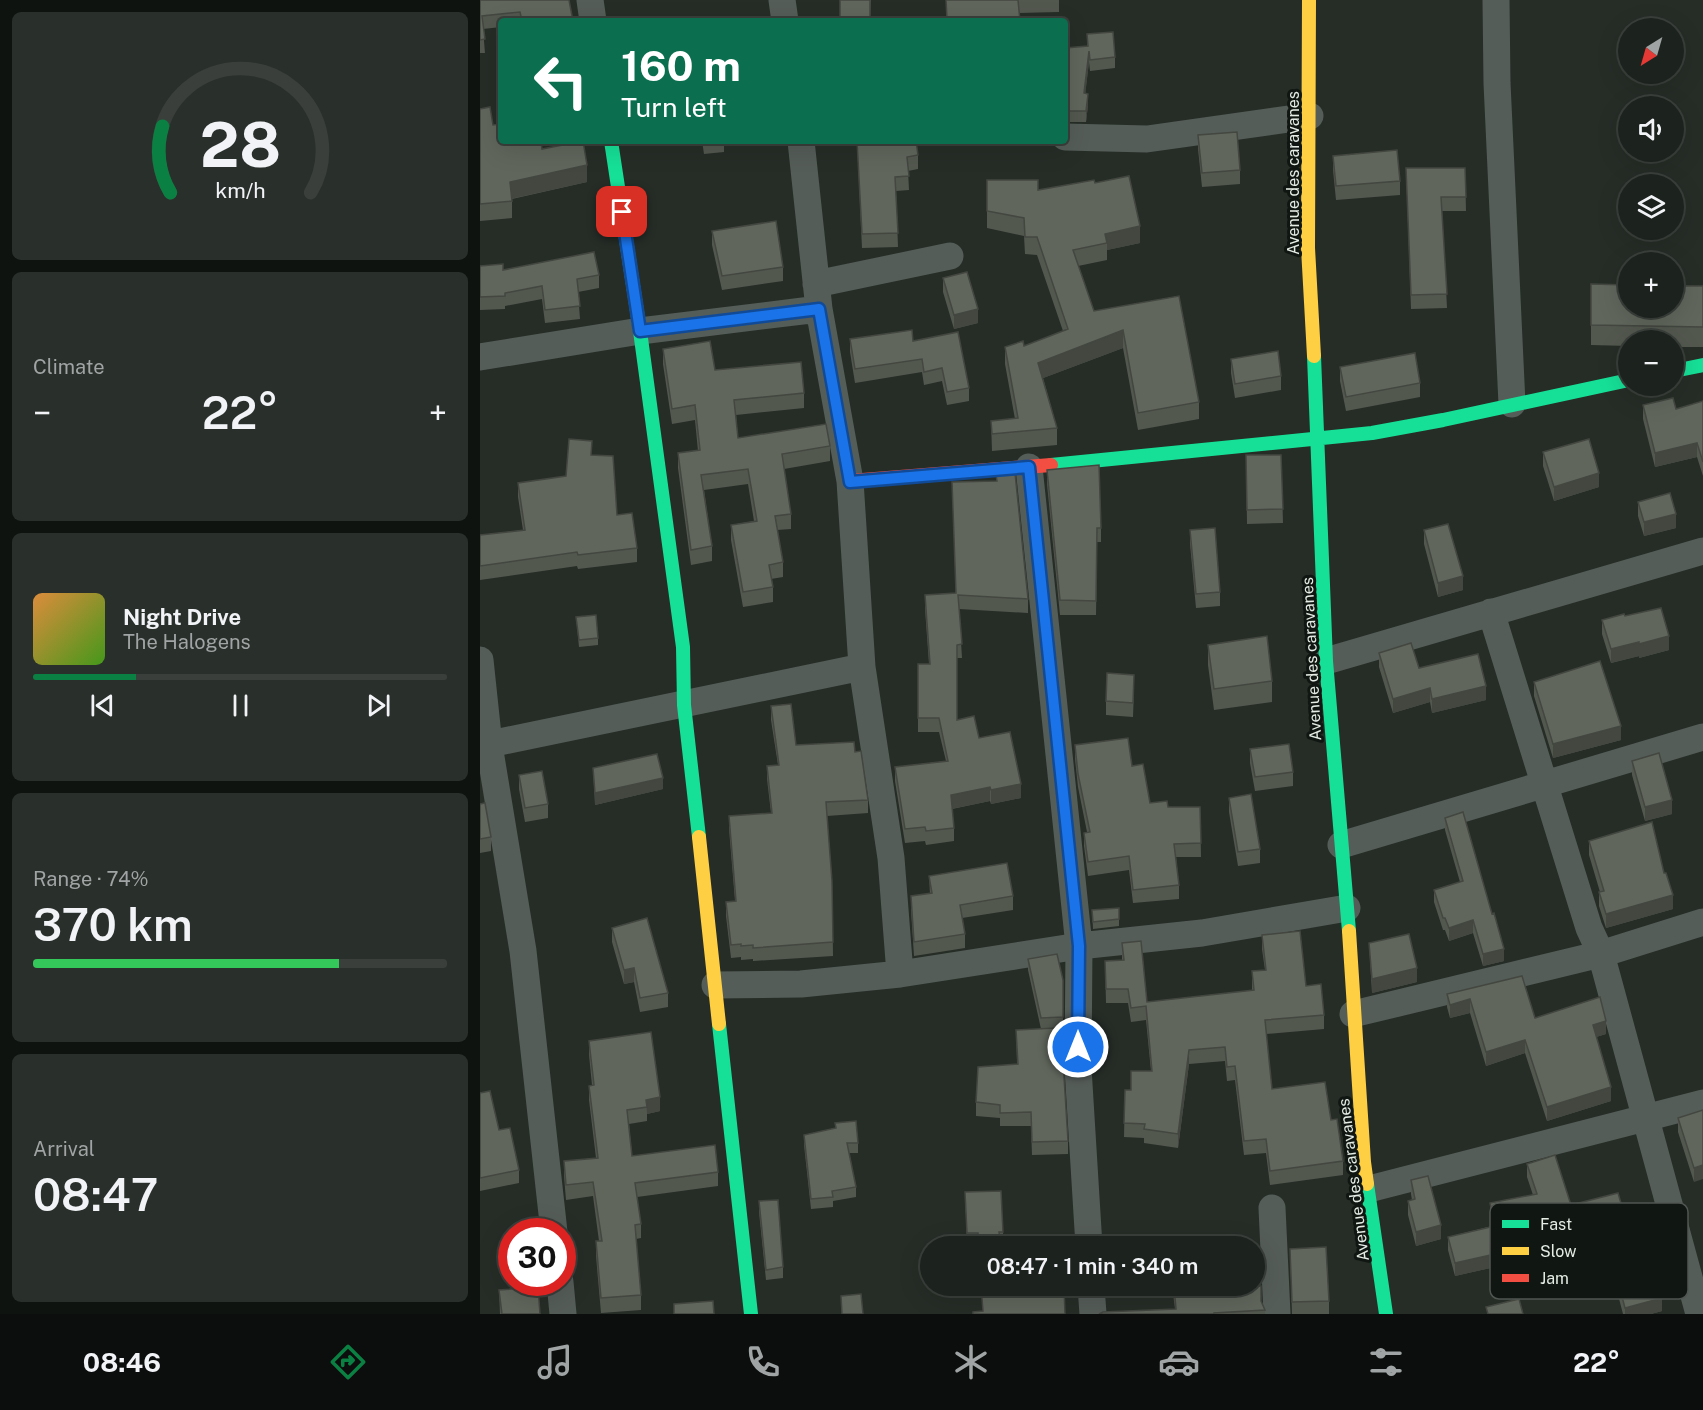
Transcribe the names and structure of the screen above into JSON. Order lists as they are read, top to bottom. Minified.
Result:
{"streets":{"street":["Avenue des caravanes"]},"legend":["Fast","Slow","Jam"],"north":"bottom left","page":{"map_buttons":["+","−"],"turn":["160 m","Turn left"],"tile":["Climate",["Range · 74%","370 km"],["Arrival","08:47"]],"heat":["−","22°","+"],"song":["Night Drive","The Halogens"],"limit":"30","trip":"08:47 · 1 min · 340 m","tabs":["08:46","22°"],"gauge":["28","km/h"]}}
